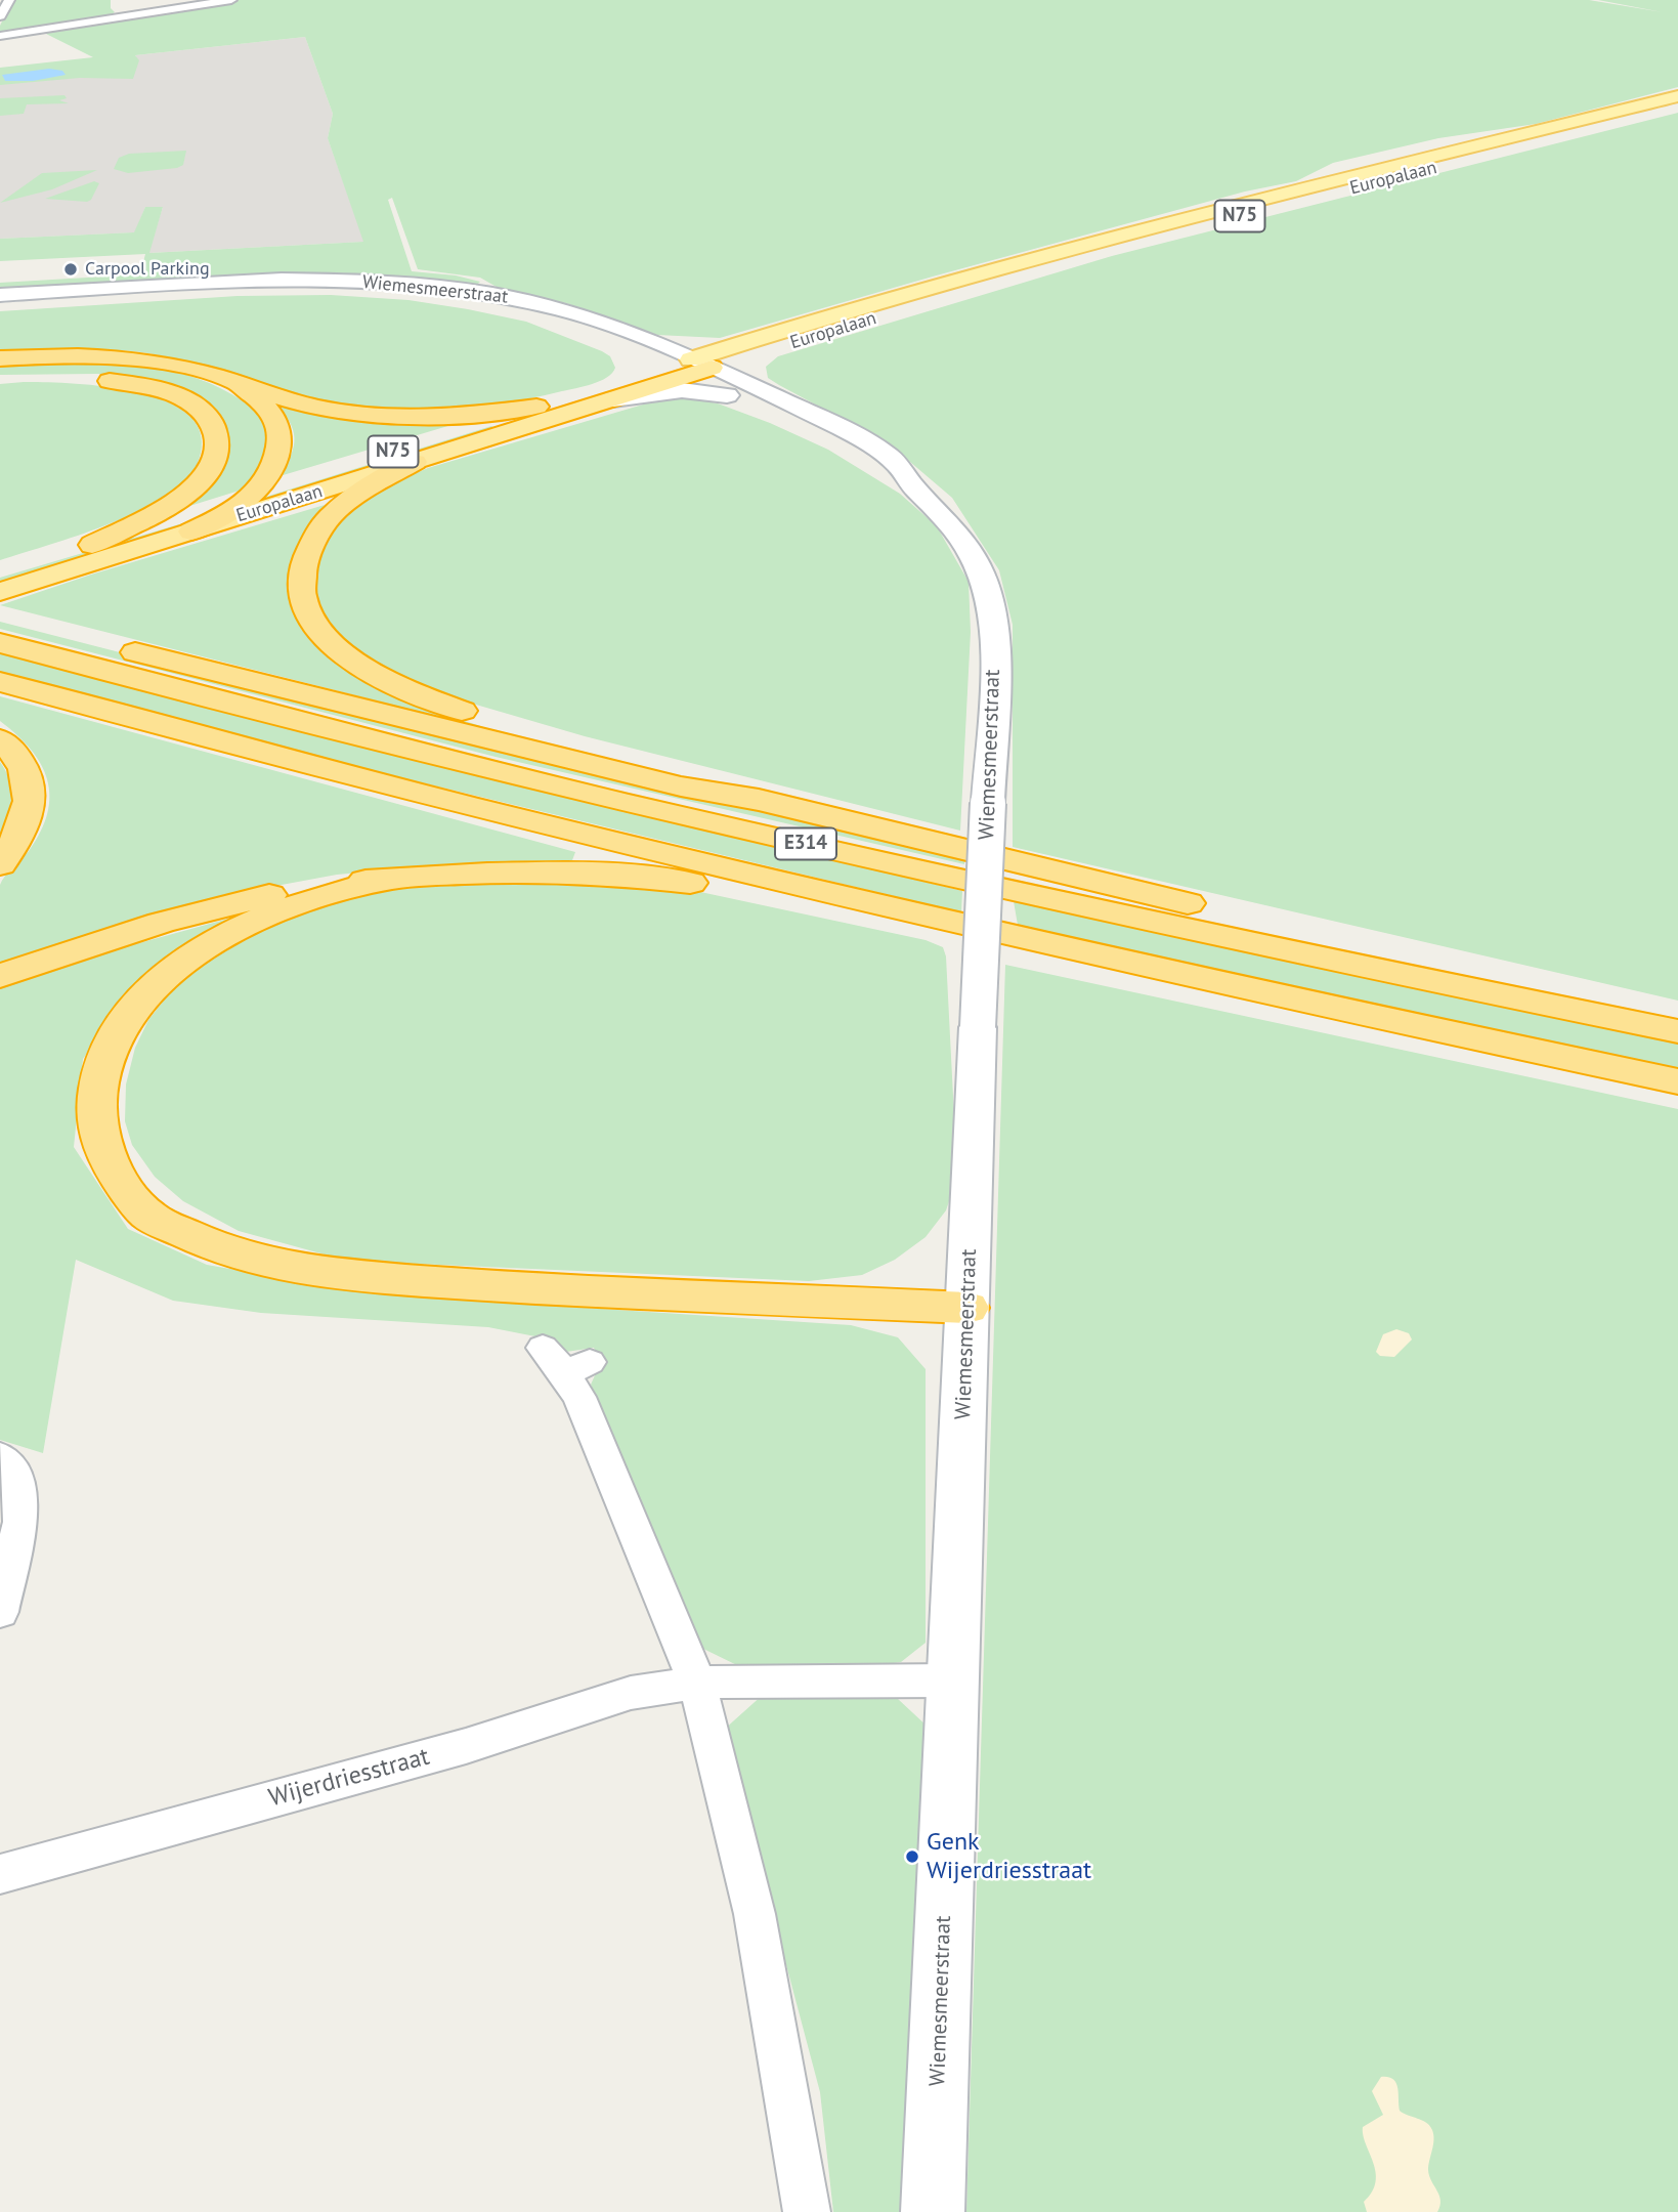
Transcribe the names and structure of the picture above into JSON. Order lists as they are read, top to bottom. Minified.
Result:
{"streets":{"highway":["Europalaan","N75","E314"],"main road":["Wiemesmeerstraat"],"street":["Wijerdriesstraat"]},"crossings":[["Europalaan","Wiemesmeerstraat"],["Wiemesmeerstraat","Wijerdriesstraat"]],"places":["Carpool Parking","Genk Wijerdriesstraat"]}
